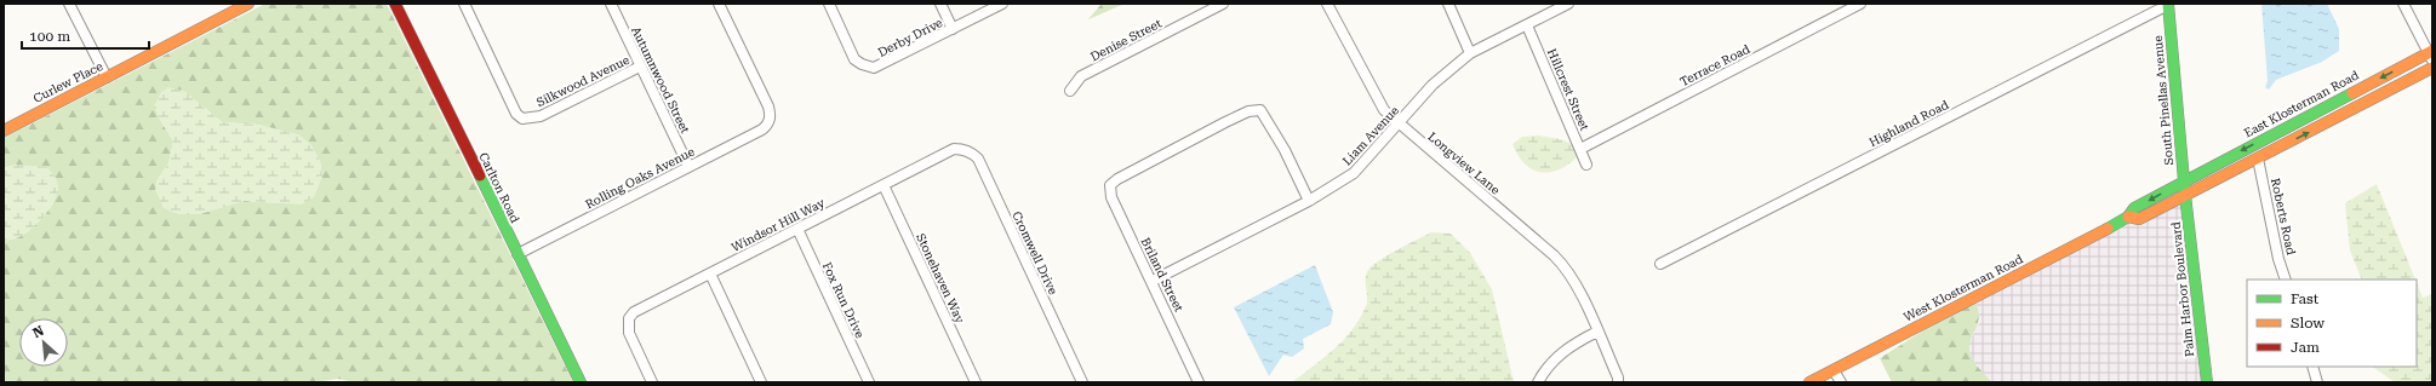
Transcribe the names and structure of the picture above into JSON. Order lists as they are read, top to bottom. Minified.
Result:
{"streets":{"street":["Derby Drive","Denise Street","Terrace Road","Autumnwood Street","Silkwood Avenue","Curlew Place","Hillcrest Street","South Pinellas Avenue","East Klosterman Road","Highland Road","Liam Avenue","Longview Lane","Rolling Oaks Avenue","Carlton Road","Roberts Road","Windsor Hill Way","Cromwell Drive","Briland Street","Stonehaven Way","West Klosterman Road","Palm Harbor Boulevard","Fox Run Drive"]},"crossings":[["Terrace Road","Hillcrest Street"],["Autumnwood Street","Silkwood Avenue"],["Autumnwood Street","Rolling Oaks Avenue"],["Hillcrest Street","Liam Avenue"],["South Pinellas Avenue","East Klosterman Road"],["South Pinellas Avenue","Highland Road"],["South Pinellas Avenue","West Klosterman Road"],["South Pinellas Avenue","Palm Harbor Boulevard"],["East Klosterman Road","West Klosterman Road"],["Liam Avenue","Longview Lane"],["Liam Avenue","Briland Street"],["Rolling Oaks Avenue","Carlton Road"],["Windsor Hill Way","Cromwell Drive"],["Windsor Hill Way","Stonehaven Way"],["Windsor Hill Way","Fox Run Drive"],["West Klosterman Road","Palm Harbor Boulevard"]],"legend":["Fast","Slow","Jam"],"scale_bar":"100 m","north":"top left"}
